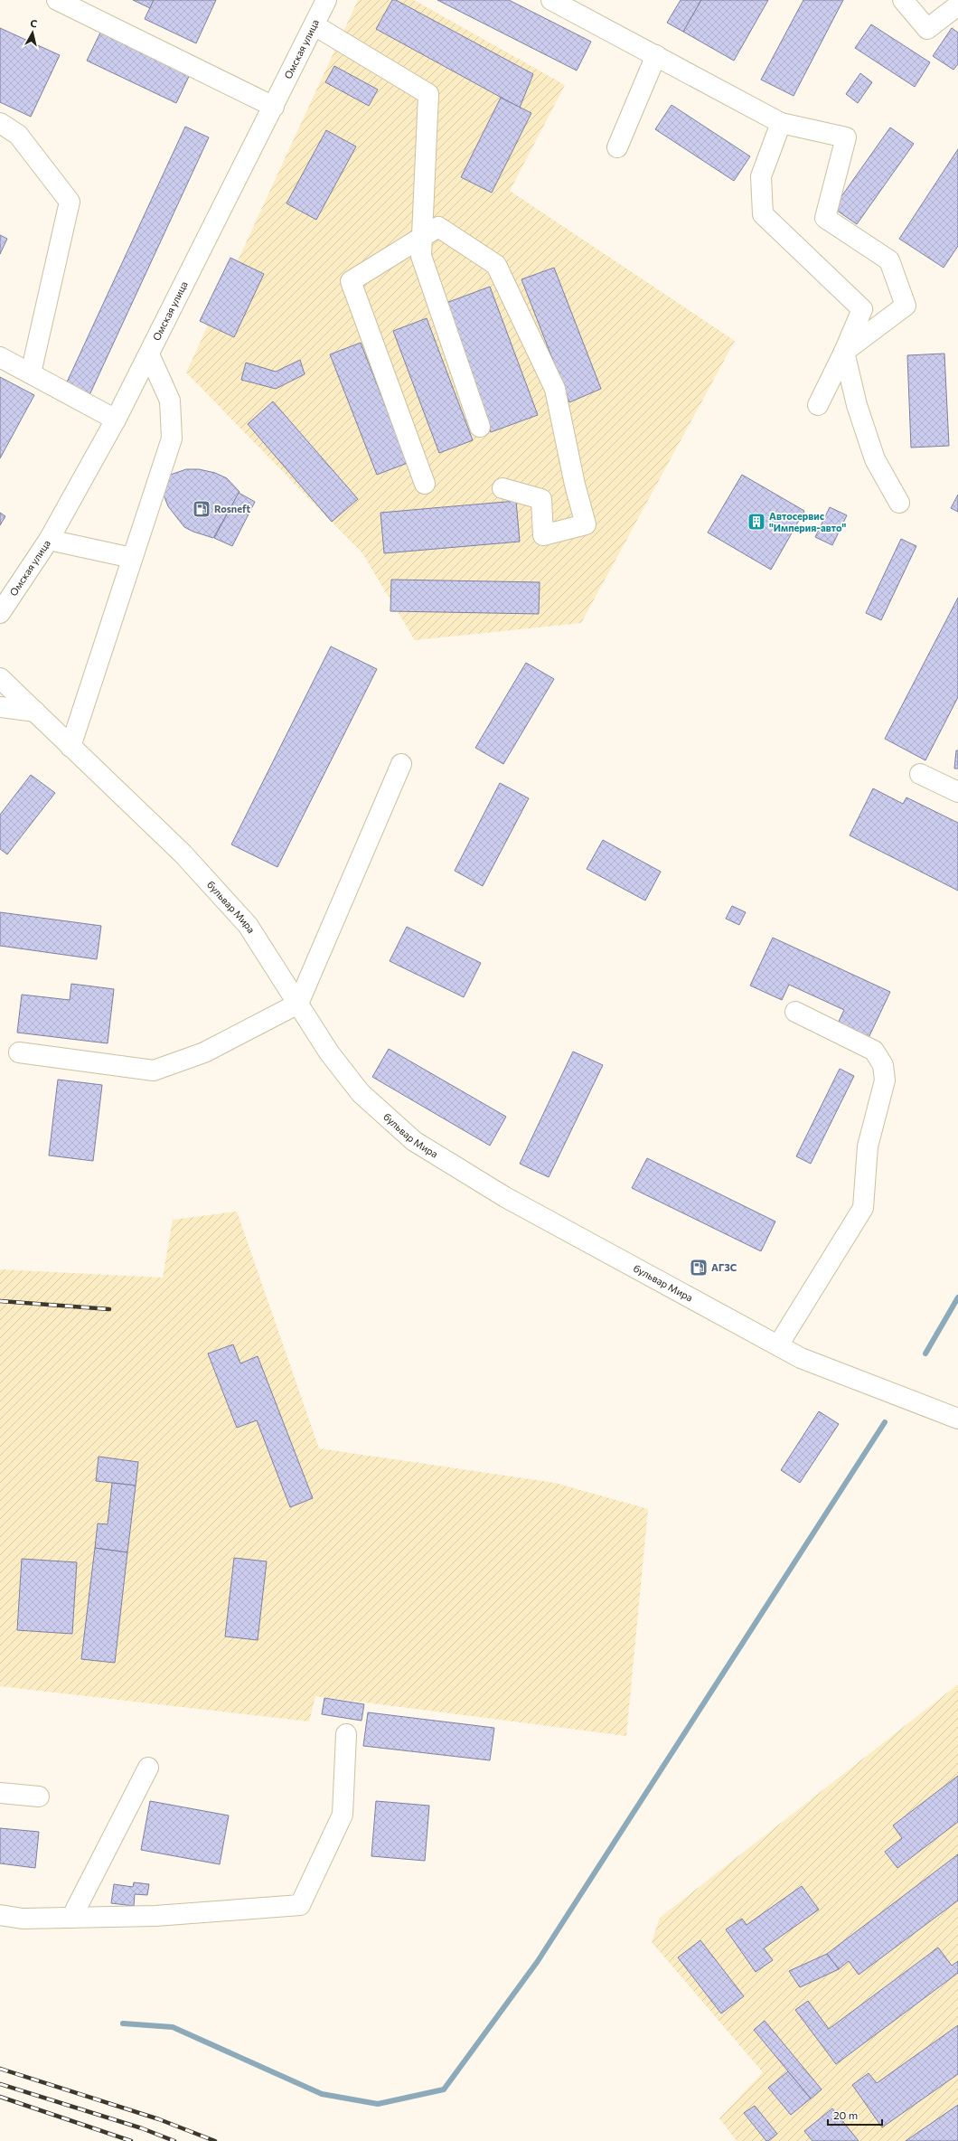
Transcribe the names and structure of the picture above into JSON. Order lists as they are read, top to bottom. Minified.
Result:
{"streets":{"street":["Омская улица","бульвар Мира"]},"places":{"fuel station":["Rosneft","АГЗС"],"building":["Автосервис \"Империя-авто\""]},"scale_bar":"20 m","north":"top"}
